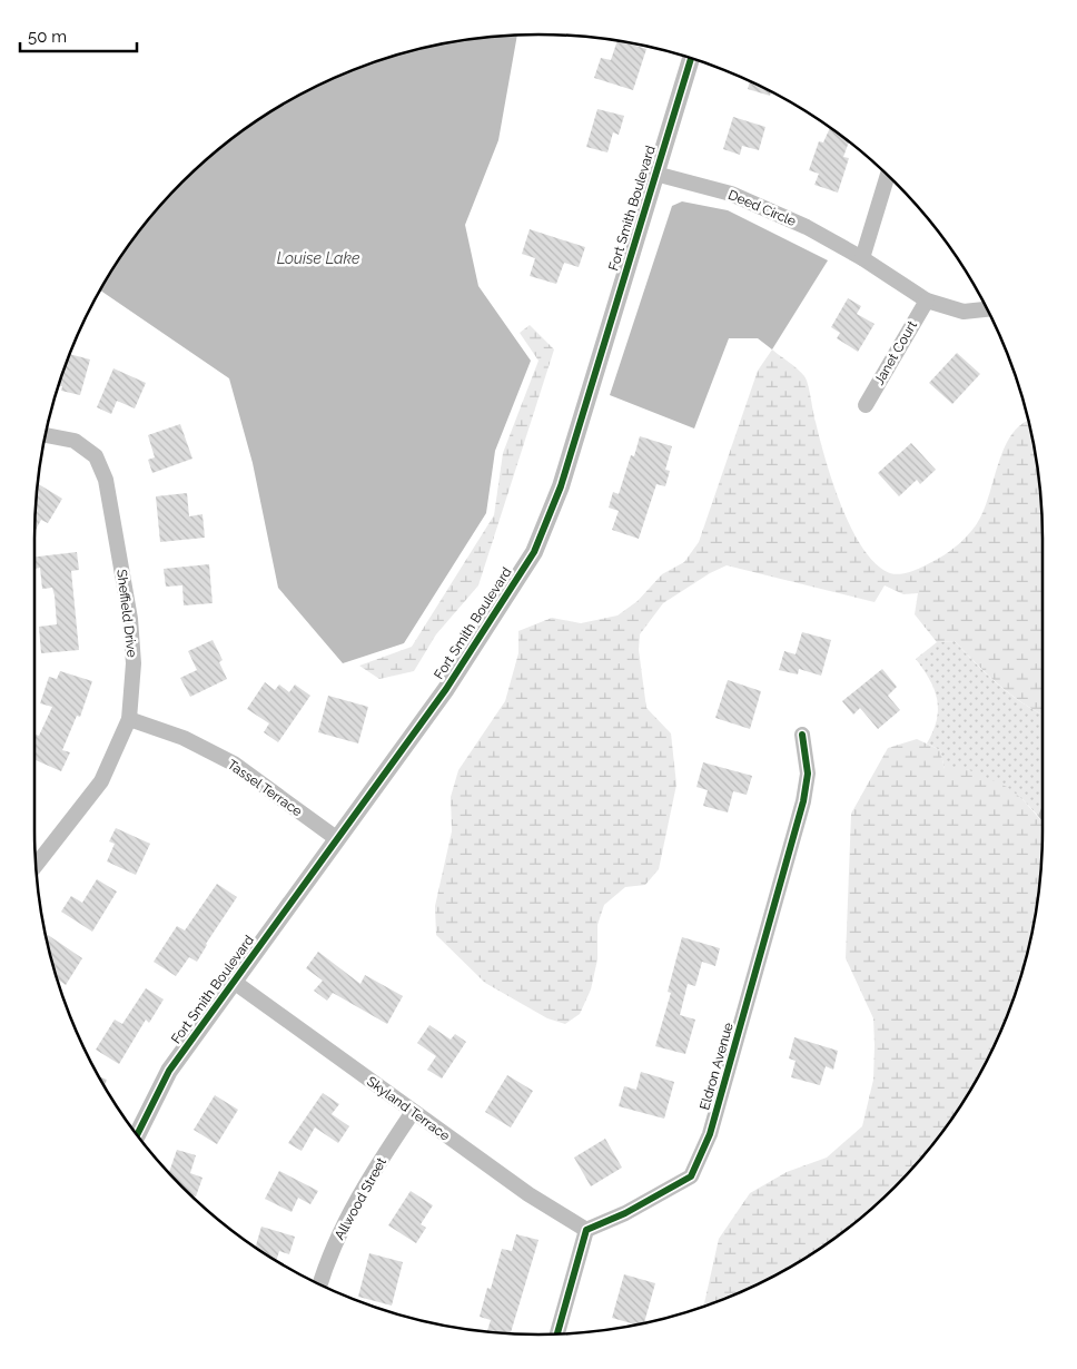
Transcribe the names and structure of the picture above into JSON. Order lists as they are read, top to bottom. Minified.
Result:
{"streets":{"street":["Fort Smith Boulevard","Deed Circle","Janet Court","Sheffield Drive","Tassel Terrace","Eldron Avenue","Skyland Terrace","Allwood Street"]},"crossings":[["Fort Smith Boulevard","Deed Circle"],["Fort Smith Boulevard","Tassel Terrace"],["Fort Smith Boulevard","Skyland Terrace"],["Deed Circle","Janet Court"],["Sheffield Drive","Tassel Terrace"],["Eldron Avenue","Skyland Terrace"],["Skyland Terrace","Allwood Street"]],"water":["Louise Lake"],"scale_bar":"50 m"}
